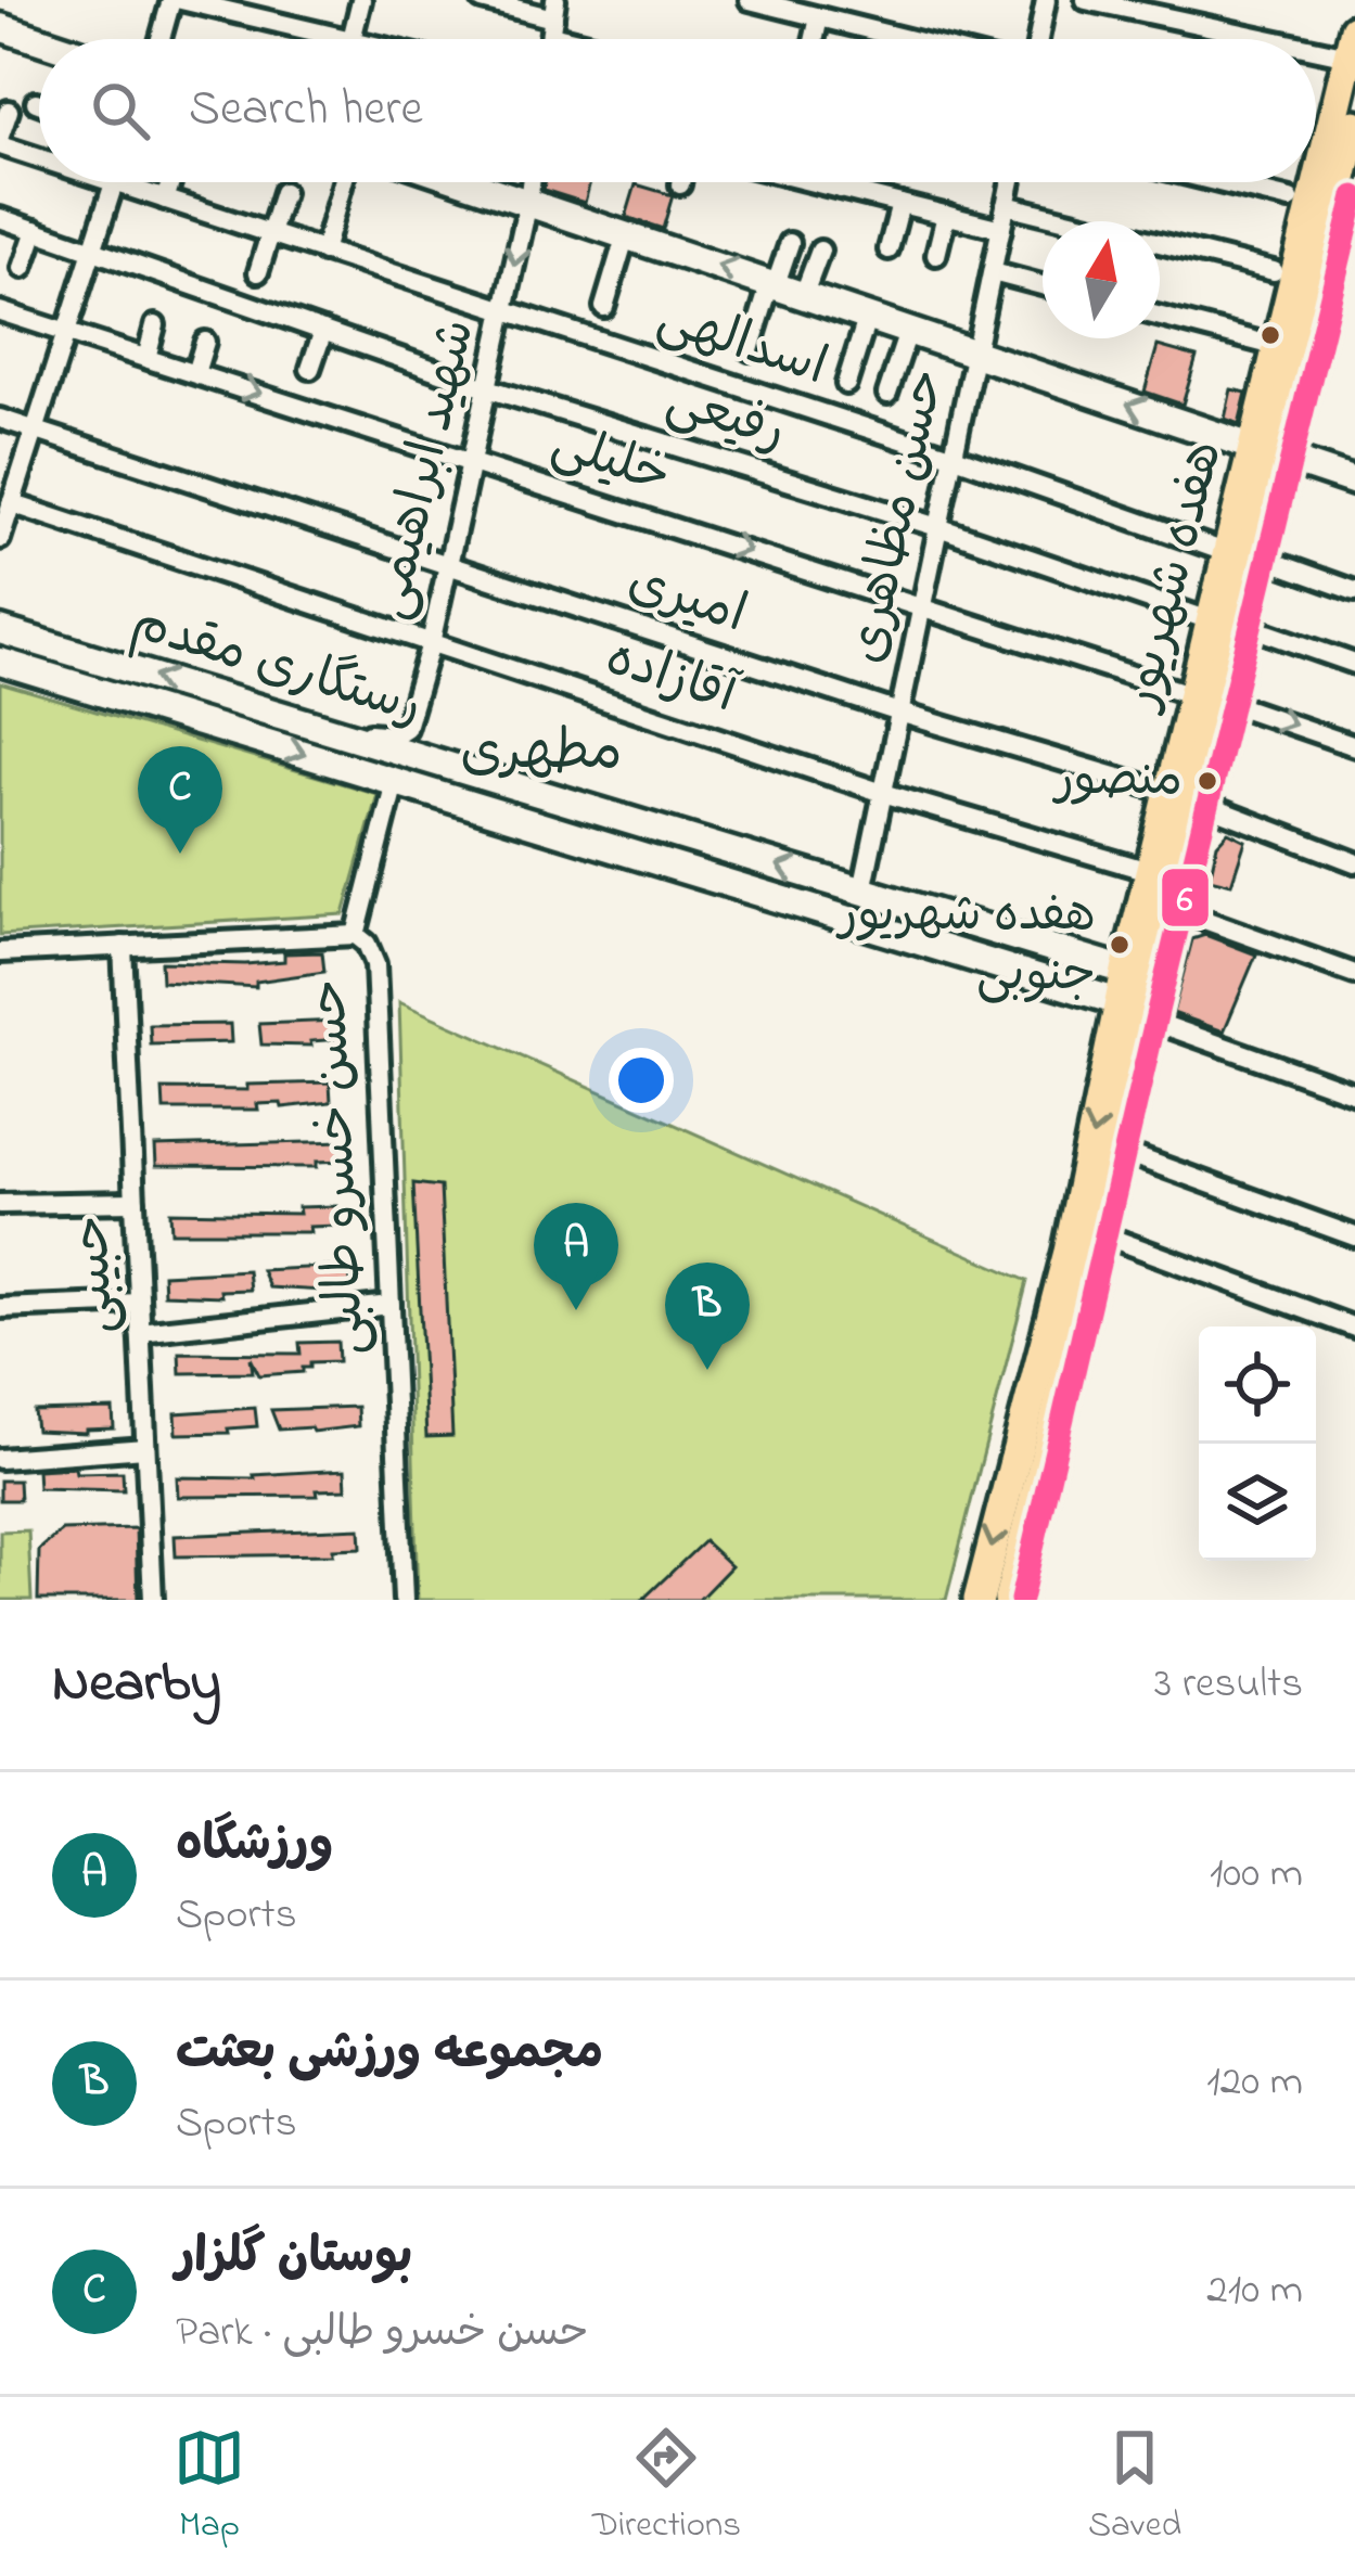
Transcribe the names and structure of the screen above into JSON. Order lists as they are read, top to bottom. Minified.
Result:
{"streets":{"main road":["هفده شهریور","رستگاری مقدم"],"street":["اسدالهی","رفیعی","خلیلی","شهید ابراهیمی","حسن مظاهری","امیری","آقازاده","حسن خسرو طالبی","حبیبی"]},"crossings":[["اسدالهی","شهید ابراهیمی"],["اسدالهی","حسن مظاهری"],["اسدالهی","هفده شهریور"],["رفیعی","شهید ابراهیمی"],["رفیعی","حسن مظاهری"],["رفیعی","هفده شهریور"],["خلیلی","شهید ابراهیمی"],["خلیلی","حسن مظاهری"],["خلیلی","هفده شهریور"],["شهید ابراهیمی","امیری"],["شهید ابراهیمی","رستگاری مقدم"],["شهید ابراهیمی","آقازاده"],["حسن مظاهری","امیری"],["حسن مظاهری","رستگاری مقدم"],["حسن مظاهری","آقازاده"],["هفده شهریور","امیری"],["هفده شهریور","رستگاری مقدم"],["هفده شهریور","آقازاده"],["حسن خسرو طالبی","حبیبی"]],"one_way":["خلیلی"],"districts":["مطهری"],"places":["منصور","هفده شهریور جنوبی"],"lines":["transit line 6"],"north":"top","page":{"search":"Search here","pins":["C","A","B"],"heading":["Nearby","3 results"],"list":[{"mark":"A","name":"ورزشگاه","note":"Sports","value":"100 m"},{"mark":"B","name":"مجموعه ورزشی بعثت","note":"Sports","value":"120 m"},{"mark":"C","name":"بوستان گلزار","note":"Park · حسن خسرو طالبی","value":"210 m"}],"nav":["Map","Directions","Saved"]}}
